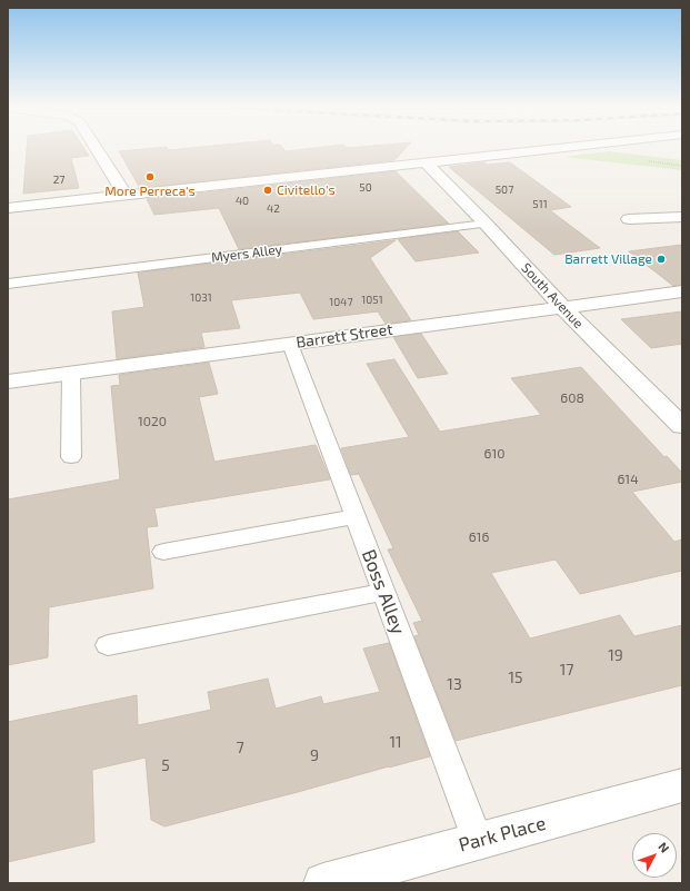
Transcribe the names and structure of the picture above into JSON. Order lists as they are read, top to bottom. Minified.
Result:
{"streets":{"street":["South Avenue","Barrett Street","Park Place"],"lane":["Myers Alley","Boss Alley"]},"crossings":[["Myers Alley","South Avenue"],["South Avenue","Barrett Street"],["Barrett Street","Boss Alley"],["Boss Alley","Park Place"]],"places":["More Perreca's","Civitello's","Barrett Village"],"house_numbers":["27","50","507","40","511","42","1031","1051","1047","608","1020","610","614","616","19","17","15","13","11","7","9","5"],"north":"top right"}
